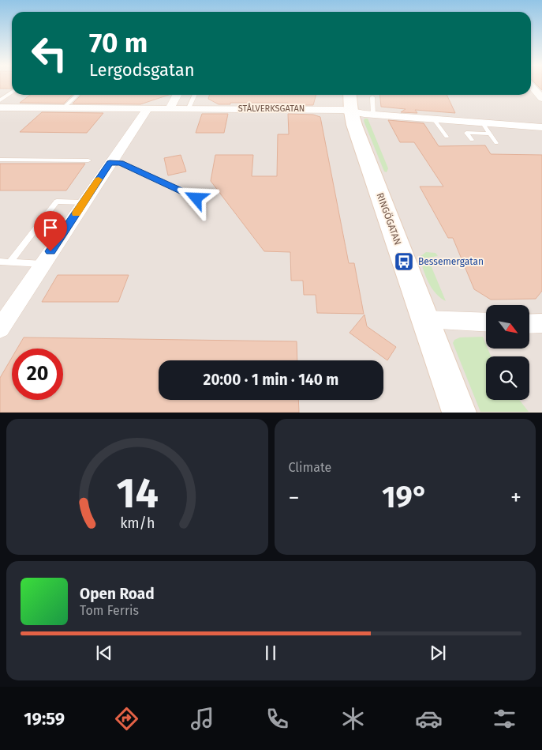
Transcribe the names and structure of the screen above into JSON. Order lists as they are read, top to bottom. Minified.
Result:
{"streets":{"street":["STÅLVERKSGATAN","RINGÖGATAN"]},"crossings":[["STÅLVERKSGATAN","RINGÖGATAN"]],"places":{"bus stop":["Bessemergatan"]},"north":"bottom right","page":{"turn":["70 m","Lergodsgatan"],"limit":"20","trip":"20:00 · 1 min · 140 m","tile":"Climate","heat":["−","19°","+"],"song":["Open Road","Tom Ferris"],"tabs":"19:59","gauge":["14","km/h"]}}
